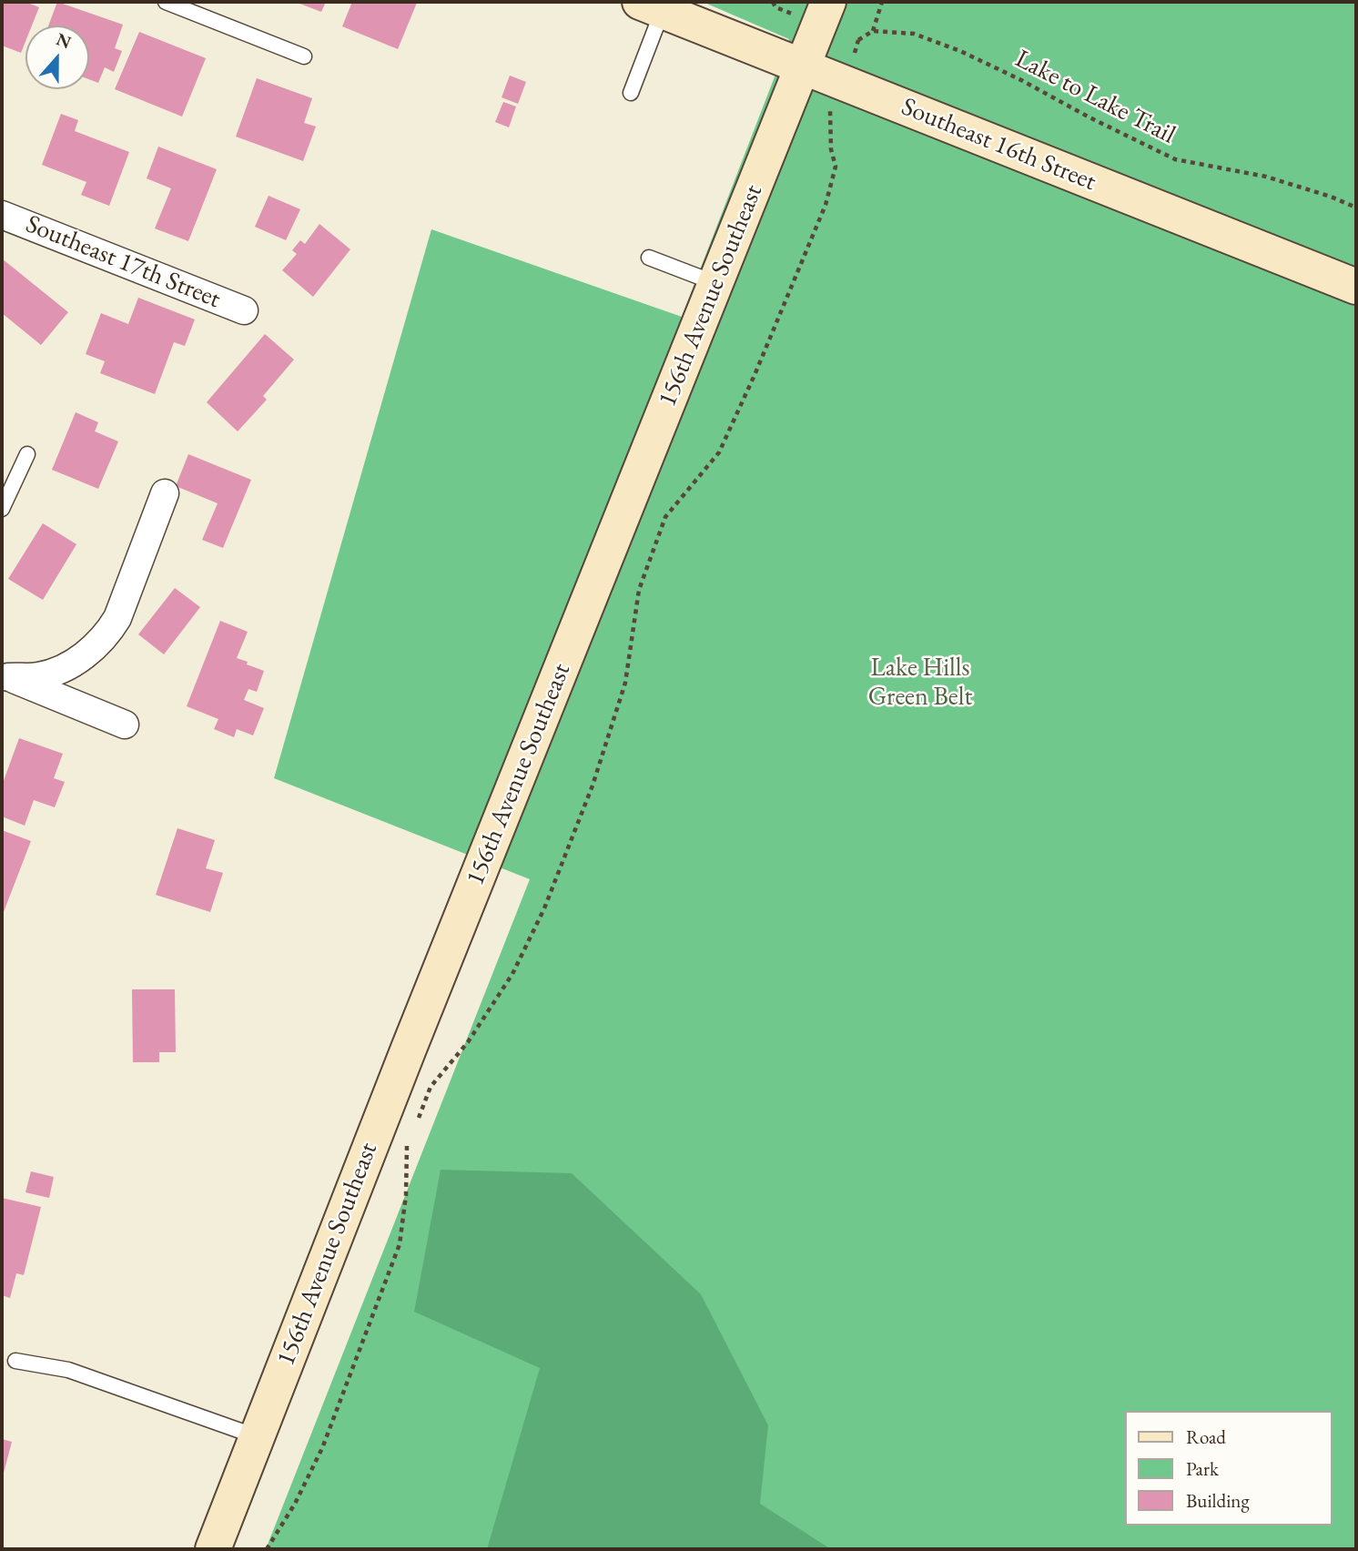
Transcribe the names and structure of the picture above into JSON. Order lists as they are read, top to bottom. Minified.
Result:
{"streets":{"street":["Southeast 16th Street","Southeast 17th Street","156th Avenue Southeast"],"path":["Lake to Lake Trail"]},"crossings":[["Southeast 16th Street","156th Avenue Southeast"]],"parks":["Lake Hills Green Belt"],"legend":["Road","Park","Building"],"north":"top"}
